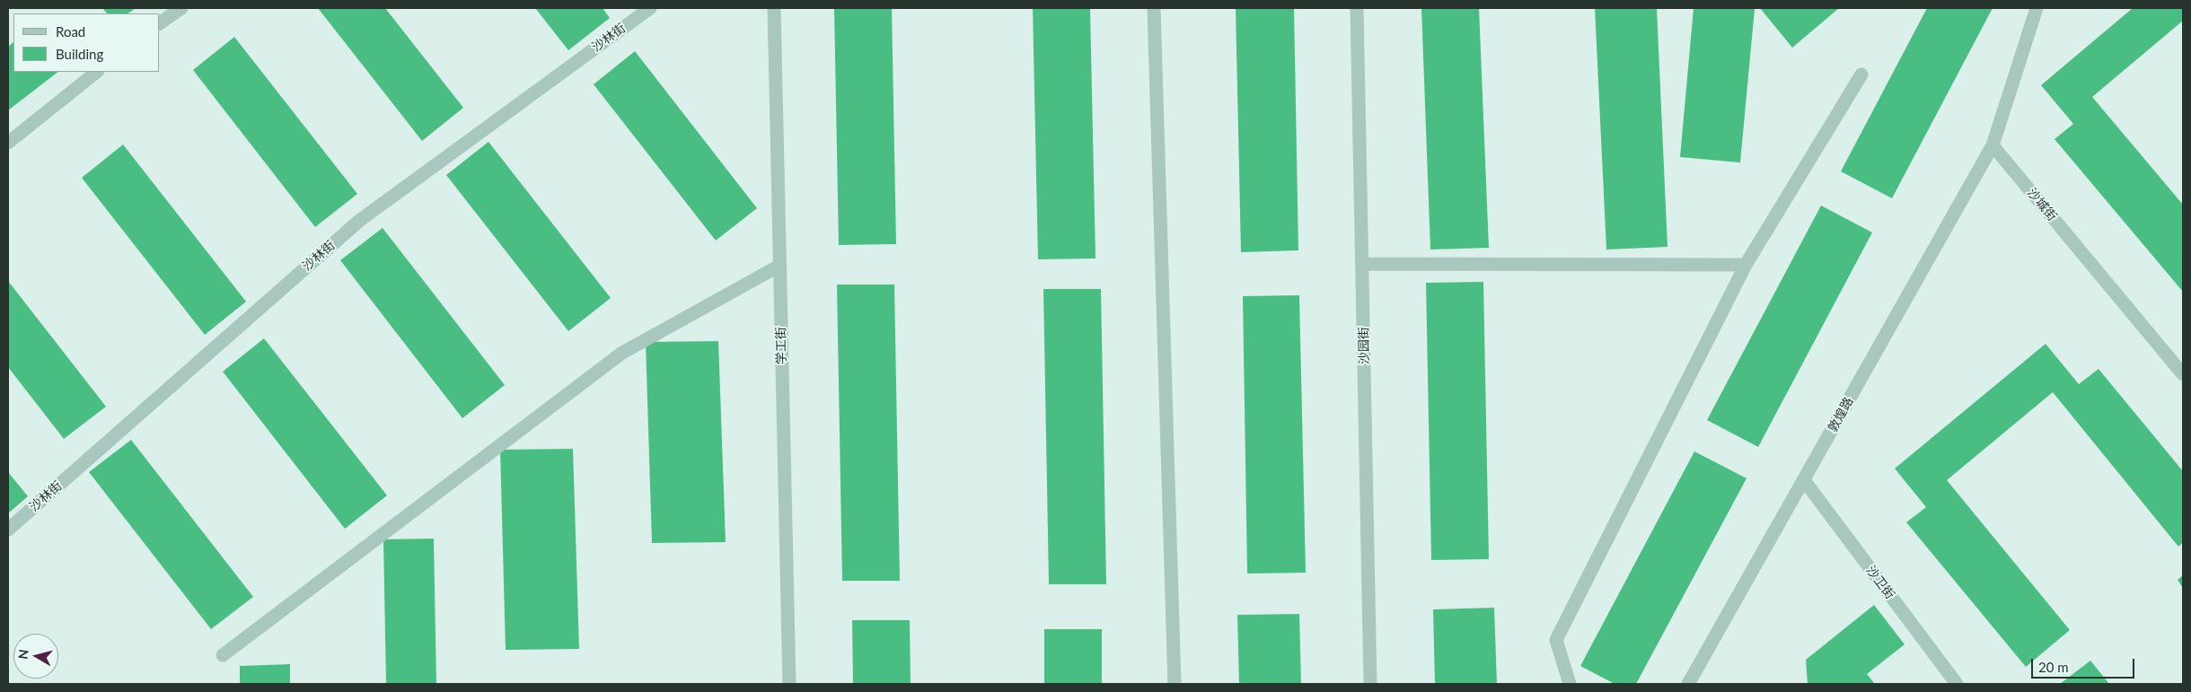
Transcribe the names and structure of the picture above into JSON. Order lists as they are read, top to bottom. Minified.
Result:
{"streets":{"street":["沙林街","沙城街","学工街","沙园街","敦煌路","沙卫街"]},"crossings":[["沙城街","敦煌路"],["敦煌路","沙卫街"]],"legend":["Road","Building"],"scale_bar":"20 m","north":"left"}
